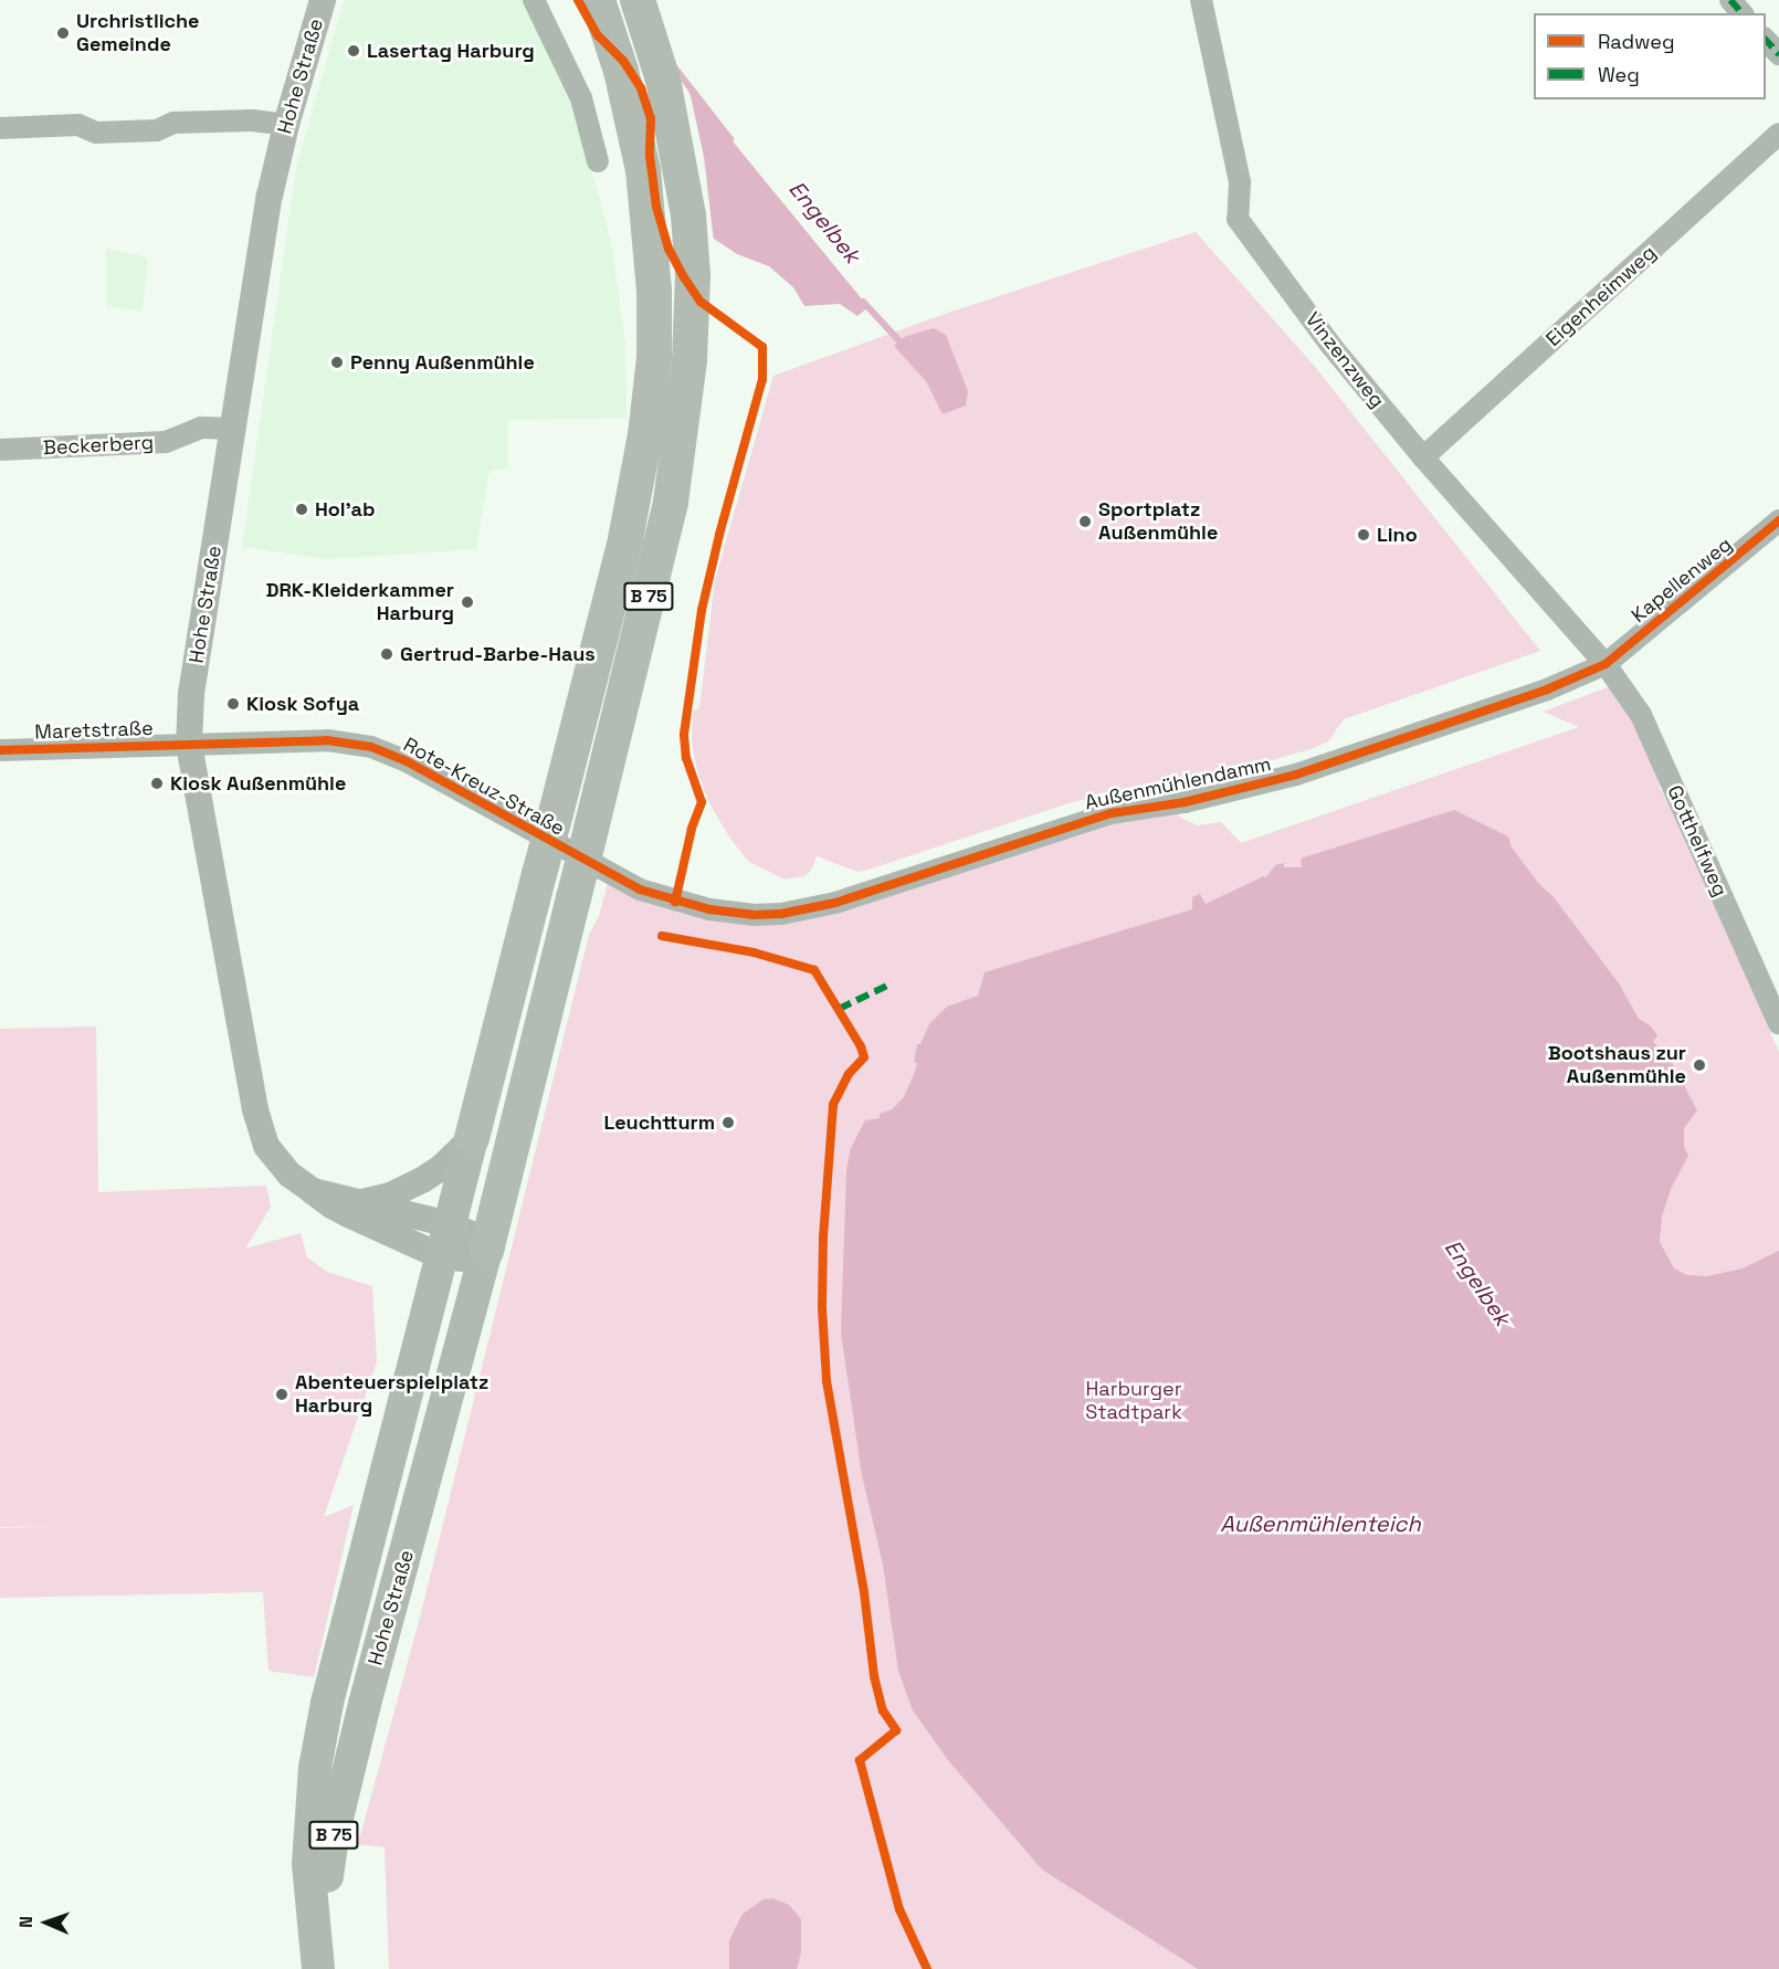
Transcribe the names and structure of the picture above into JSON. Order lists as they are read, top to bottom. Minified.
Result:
{"streets":{"highway":["B 75"],"main road":["Hohe Straße"],"street":["Eigenheimweg","Vinzenzweg","Beckerberg","Kapellenweg","Maretstraße","Außenmühlendamm","Rote-Kreuz-Straße","Gotthelfweg"]},"crossings":[["Hohe Straße","Beckerberg"],["Hohe Straße","B 75"],["Hohe Straße","Maretstraße"],["Hohe Straße","Rote-Kreuz-Straße"],["Eigenheimweg","Vinzenzweg"],["Vinzenzweg","Kapellenweg"],["Vinzenzweg","Außenmühlendamm"],["Vinzenzweg","Gotthelfweg"],["Kapellenweg","Außenmühlendamm"],["Kapellenweg","Gotthelfweg"],["Maretstraße","Rote-Kreuz-Straße"],["Außenmühlendamm","Rote-Kreuz-Straße"],["Außenmühlendamm","Gotthelfweg"]],"water":["Engelbek","Außenmühlenteich"],"parks":["Harburger Stadtpark"],"places":["Urchristliche Gemeinde","Lasertag Harburg","Penny Außenmühle","Hol'ab","Sportplatz Außenmühle","Lino","DRK-Kleiderkammer Harburg","Gertrud-Barbe-Haus","Kiosk Sofya","Kiosk Außenmühle","Bootshaus zur Außenmühle","Leuchtturm","Abenteuerspielplatz Harburg"],"legend":["Radweg","Weg"],"north":"left"}
